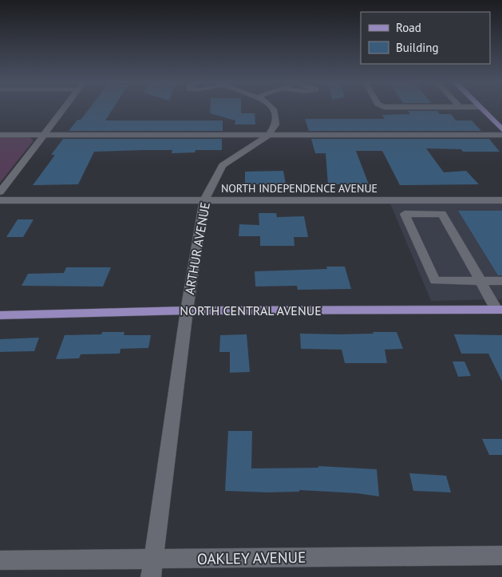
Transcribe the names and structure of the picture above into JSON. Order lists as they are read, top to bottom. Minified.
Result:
{"streets":{"main road":["NORTH CENTRAL AVENUE"],"street":["NORTH INDEPENDENCE AVENUE","ARTHUR AVENUE","OAKLEY AVENUE"]},"crossings":[["NORTH INDEPENDENCE AVENUE","ARTHUR AVENUE"],["ARTHUR AVENUE","NORTH CENTRAL AVENUE"],["ARTHUR AVENUE","OAKLEY AVENUE"]],"legend":["Road","Building"]}
